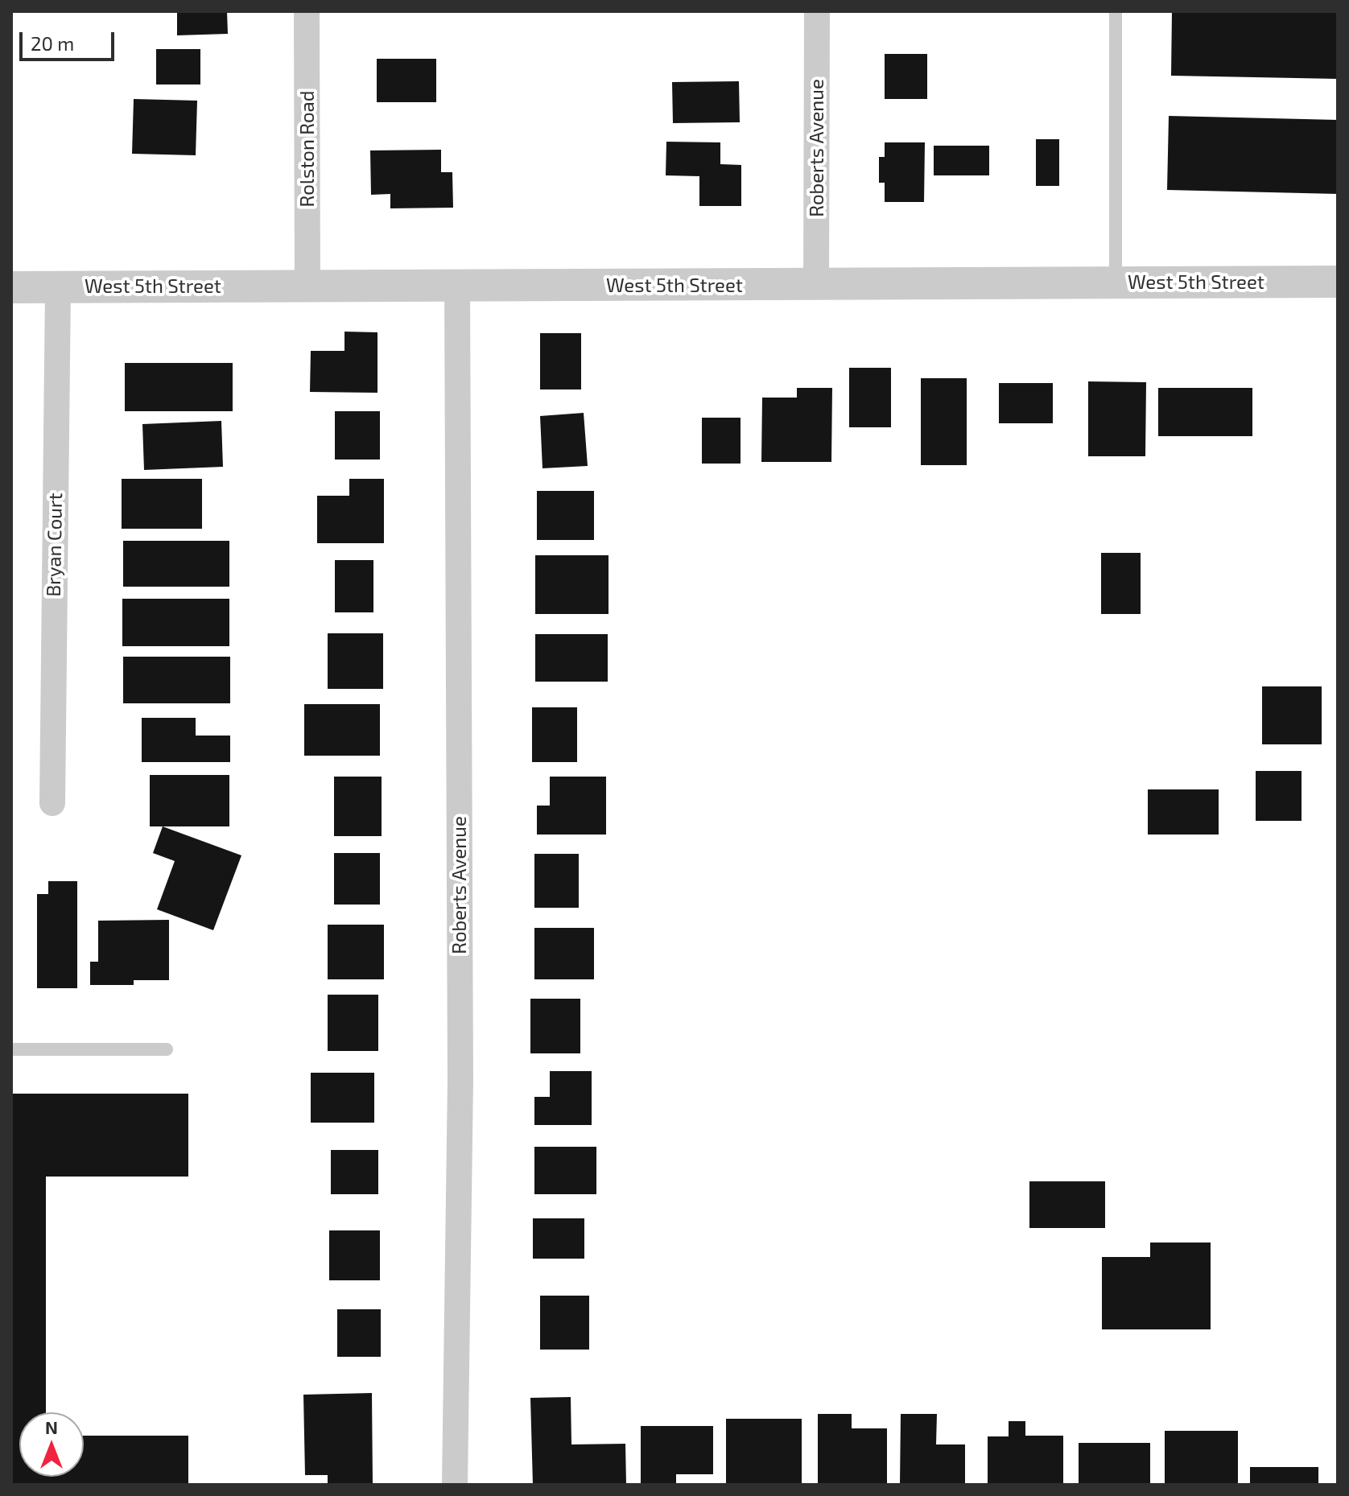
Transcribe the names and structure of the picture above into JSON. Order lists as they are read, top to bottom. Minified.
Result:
{"streets":{"street":["Roberts Avenue","Rolston Road","West 5th Street","Bryan Court"]},"crossings":[["Roberts Avenue","West 5th Street"],["Rolston Road","West 5th Street"],["West 5th Street","Bryan Court"]],"scale_bar":"20 m","north":"top"}
